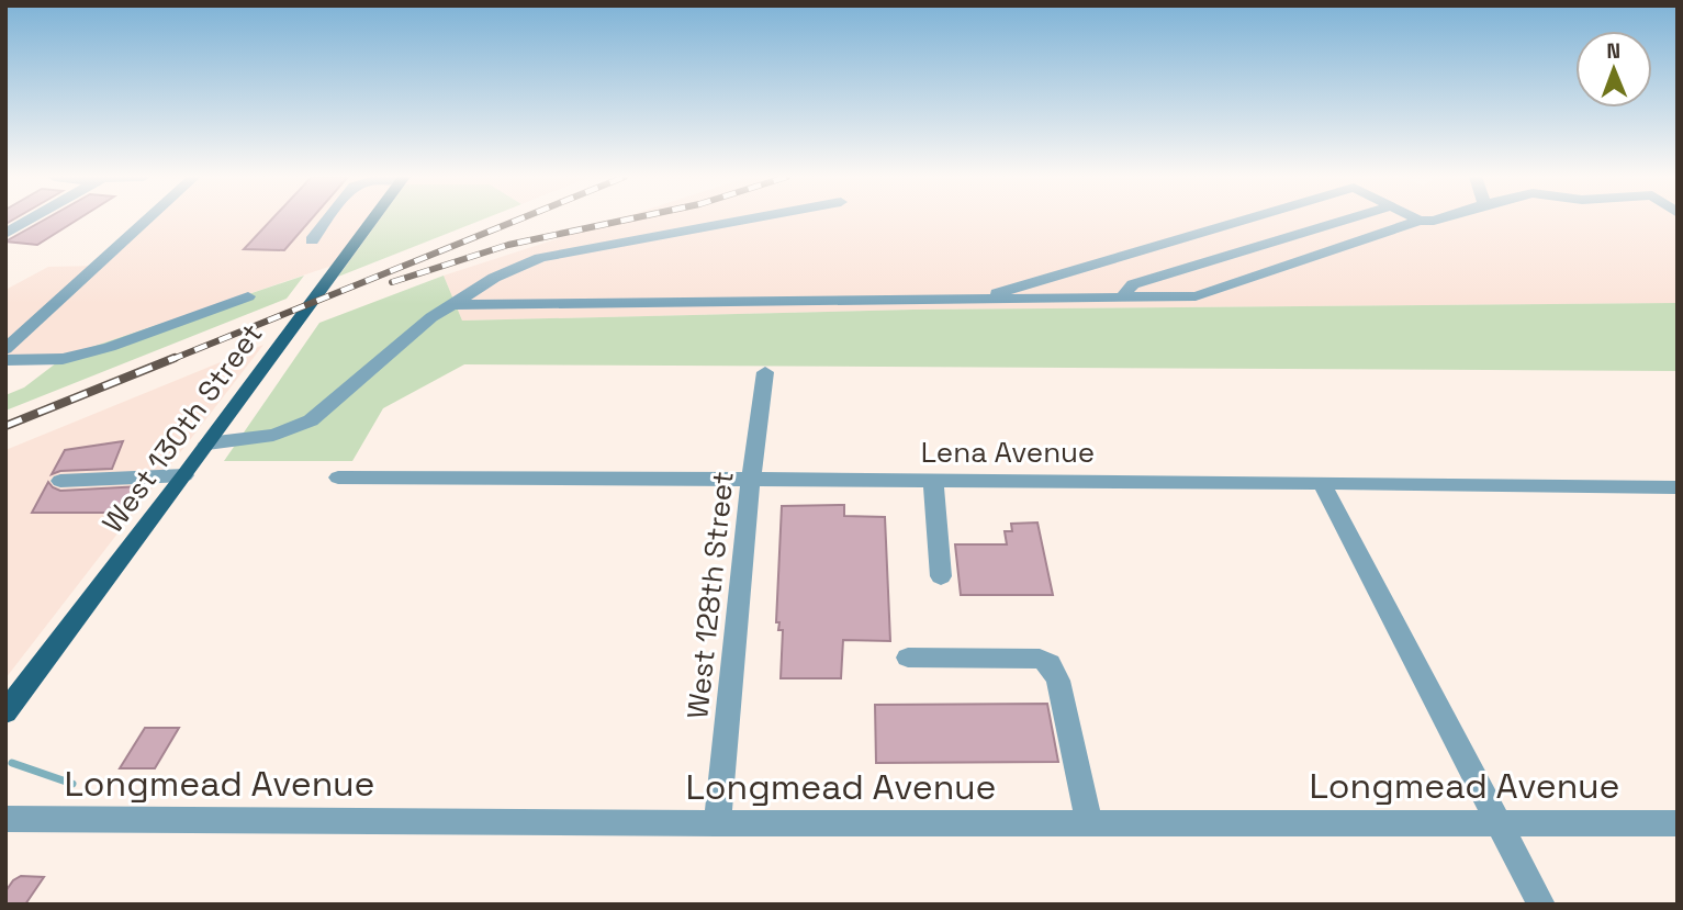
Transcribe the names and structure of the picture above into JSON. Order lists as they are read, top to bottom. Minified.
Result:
{"streets":{"main road":["West 130th Street"],"street":["Lena Avenue","West 128th Street","Longmead Avenue"]},"crossings":[["Lena Avenue","West 128th Street"],["West 128th Street","Longmead Avenue"]],"north":"top"}
